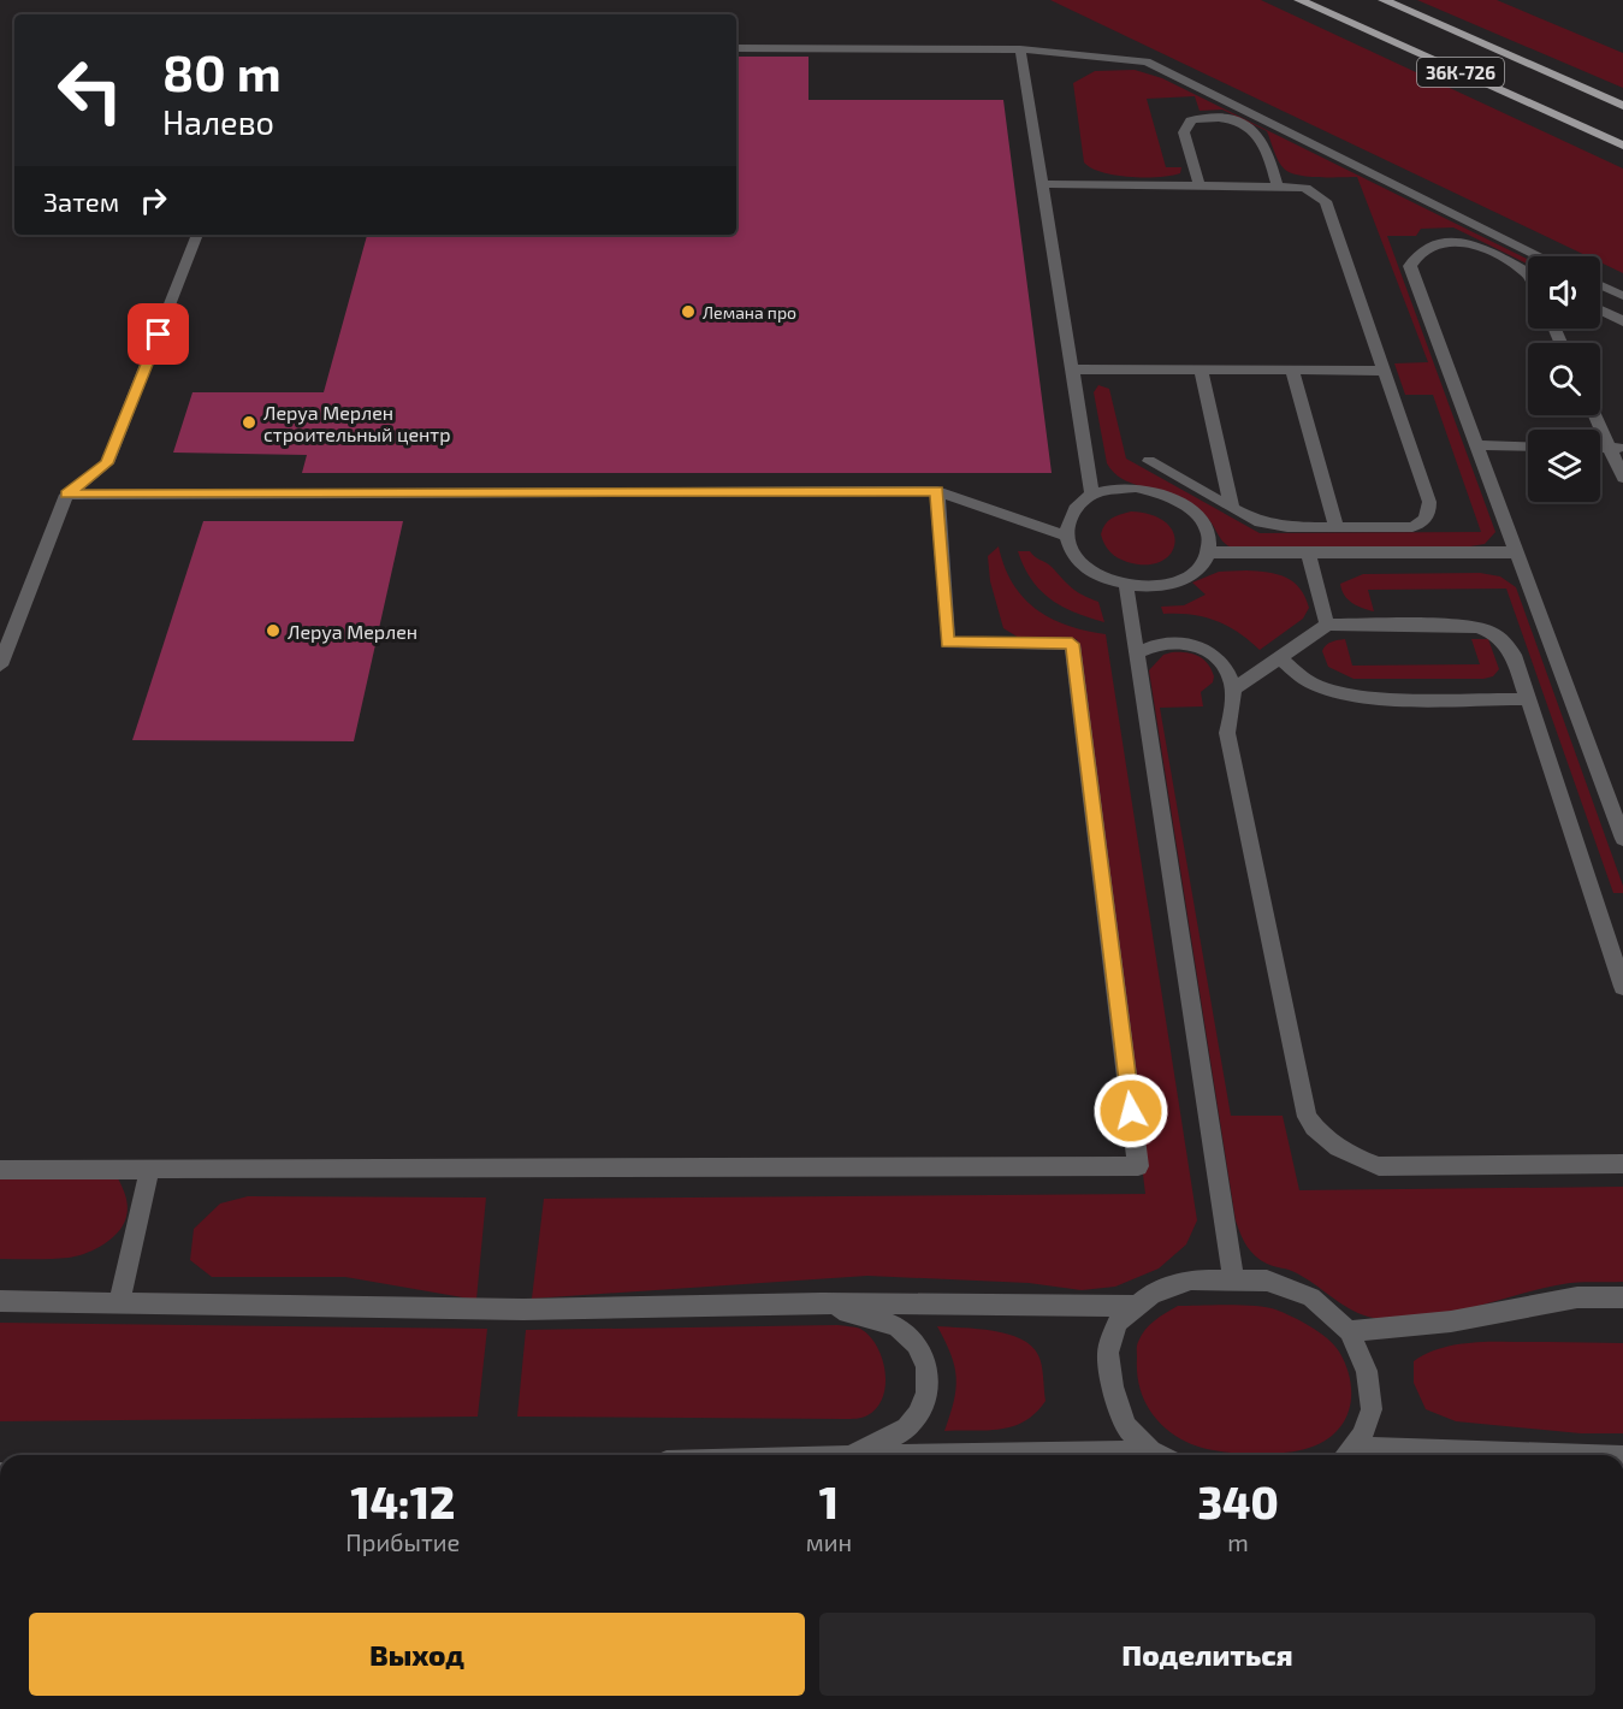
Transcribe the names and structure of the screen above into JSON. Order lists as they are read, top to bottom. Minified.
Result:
{"streets":{"main road":["36К-726"]},"places":["Лемана про","Леруа Мерлен строительный центр","Леруа Мерлен"],"page":{"turn":["80 m","Налево"],"then":"Затем","eta":["14:12","Прибытие","1","мин","340","m"],"buttons":["Выход","Поделиться"]}}
